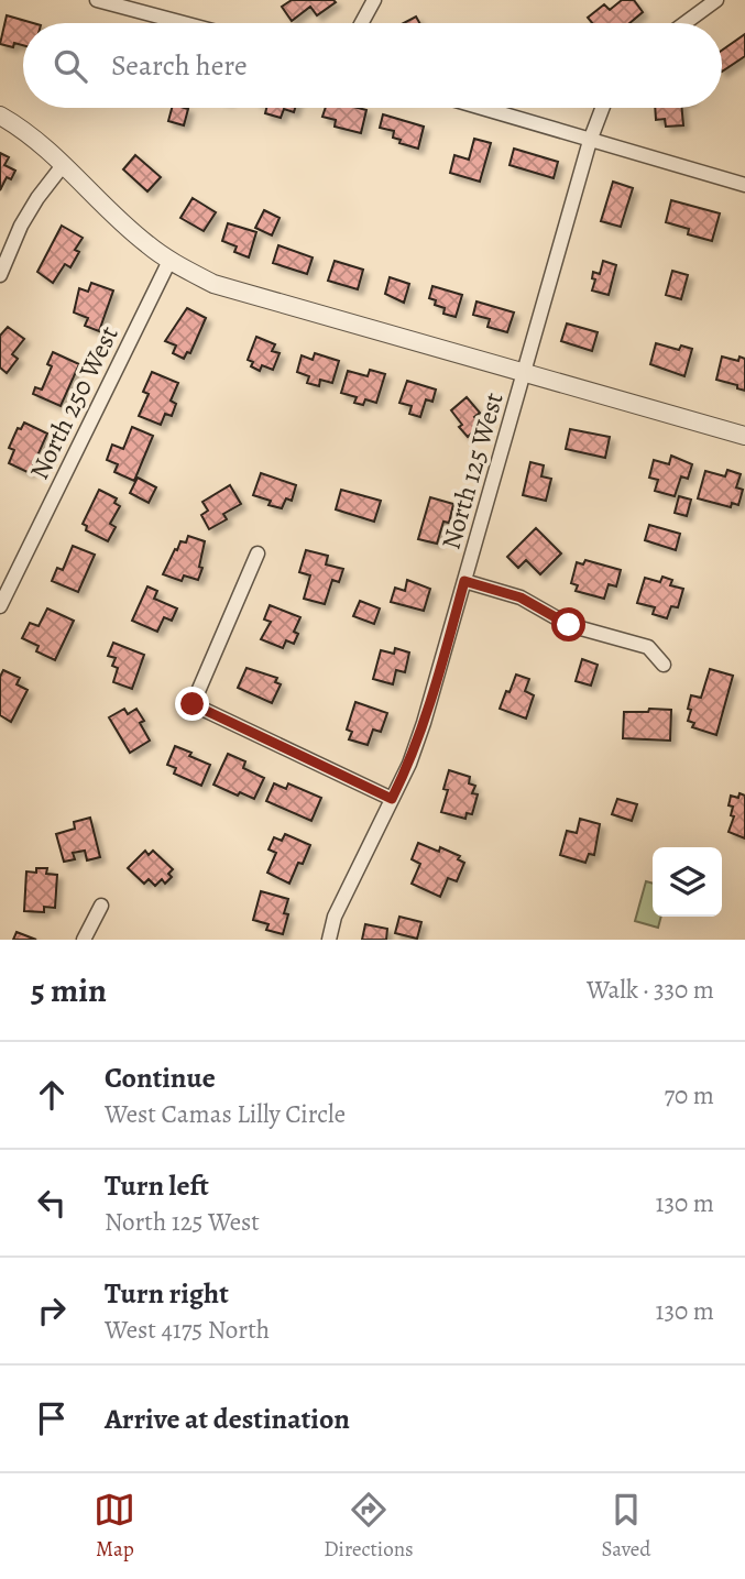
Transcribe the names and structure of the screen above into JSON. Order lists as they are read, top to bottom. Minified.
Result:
{"streets":{"street":["North 250 West","North 125 West"]},"page":{"search":"Search here","heading":["5 min","Walk · 330 m"],"list":[["Continue","West Camas Lilly Circle","70 m"],["Turn left","North 125 West","130 m"],["Turn right","West 4175 North","130 m"],"Arrive at destination"],"nav":["Map","Directions","Saved"]}}
